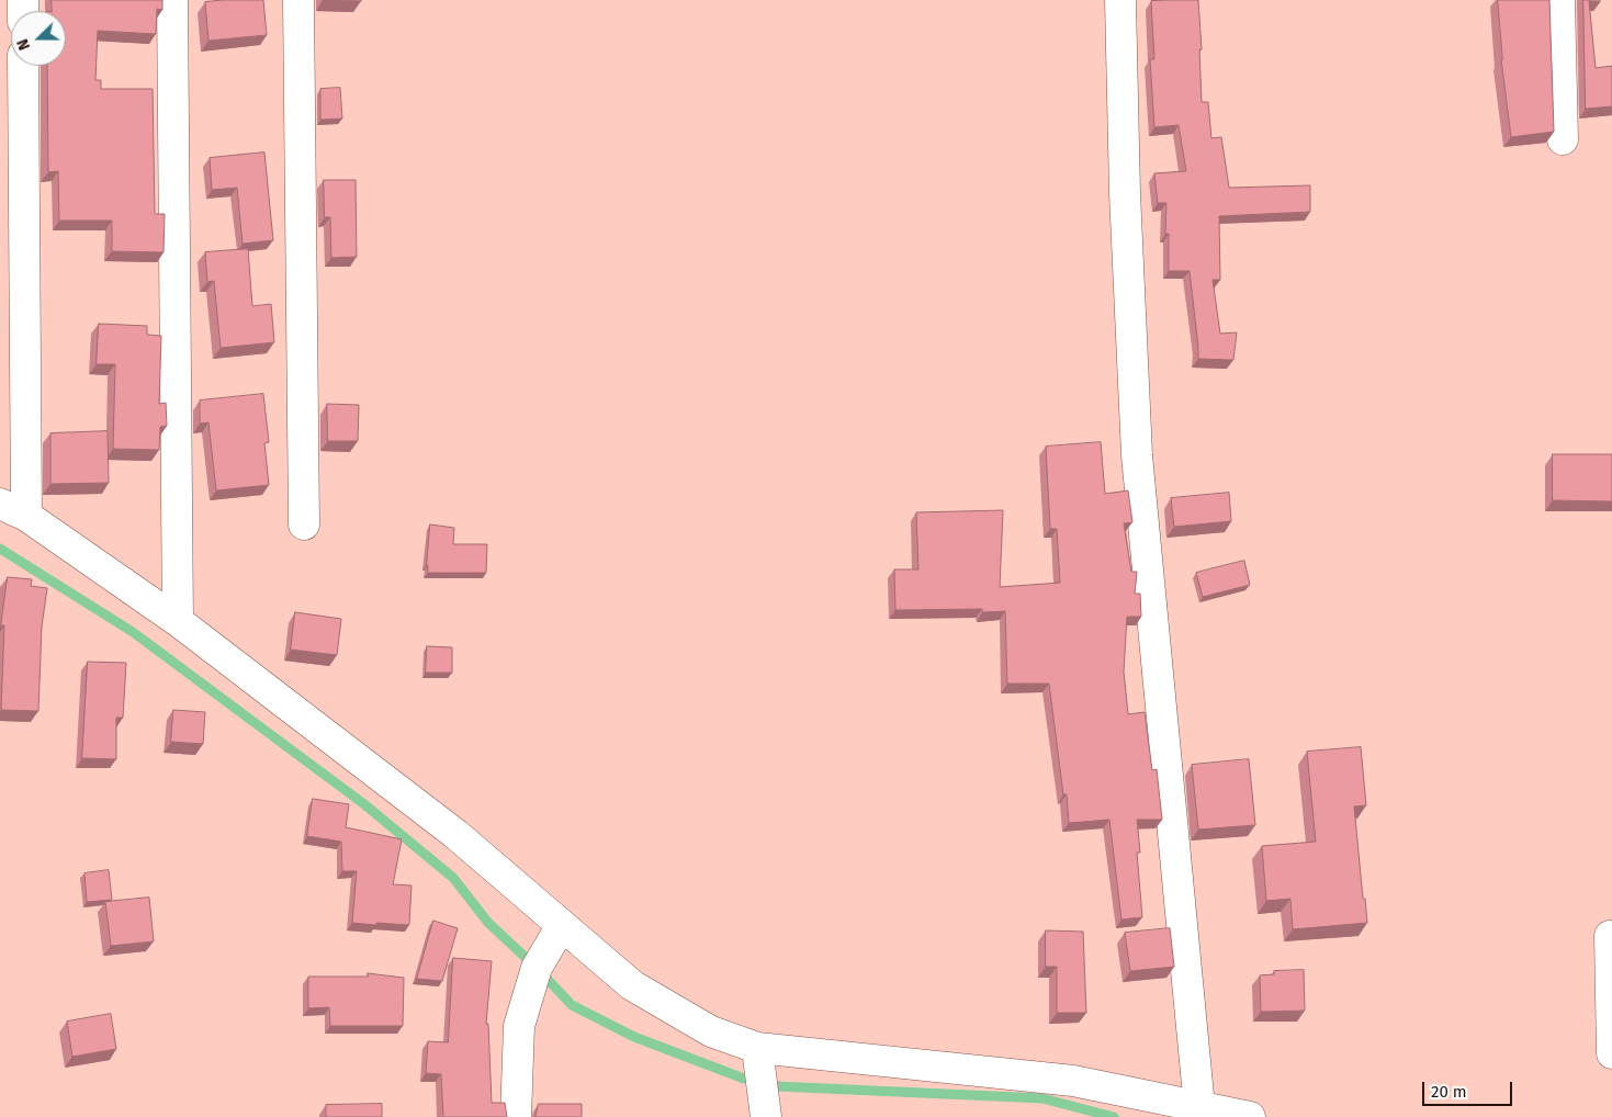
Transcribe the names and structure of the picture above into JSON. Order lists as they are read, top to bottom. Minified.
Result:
{"scale_bar":"20 m","north":"left"}
